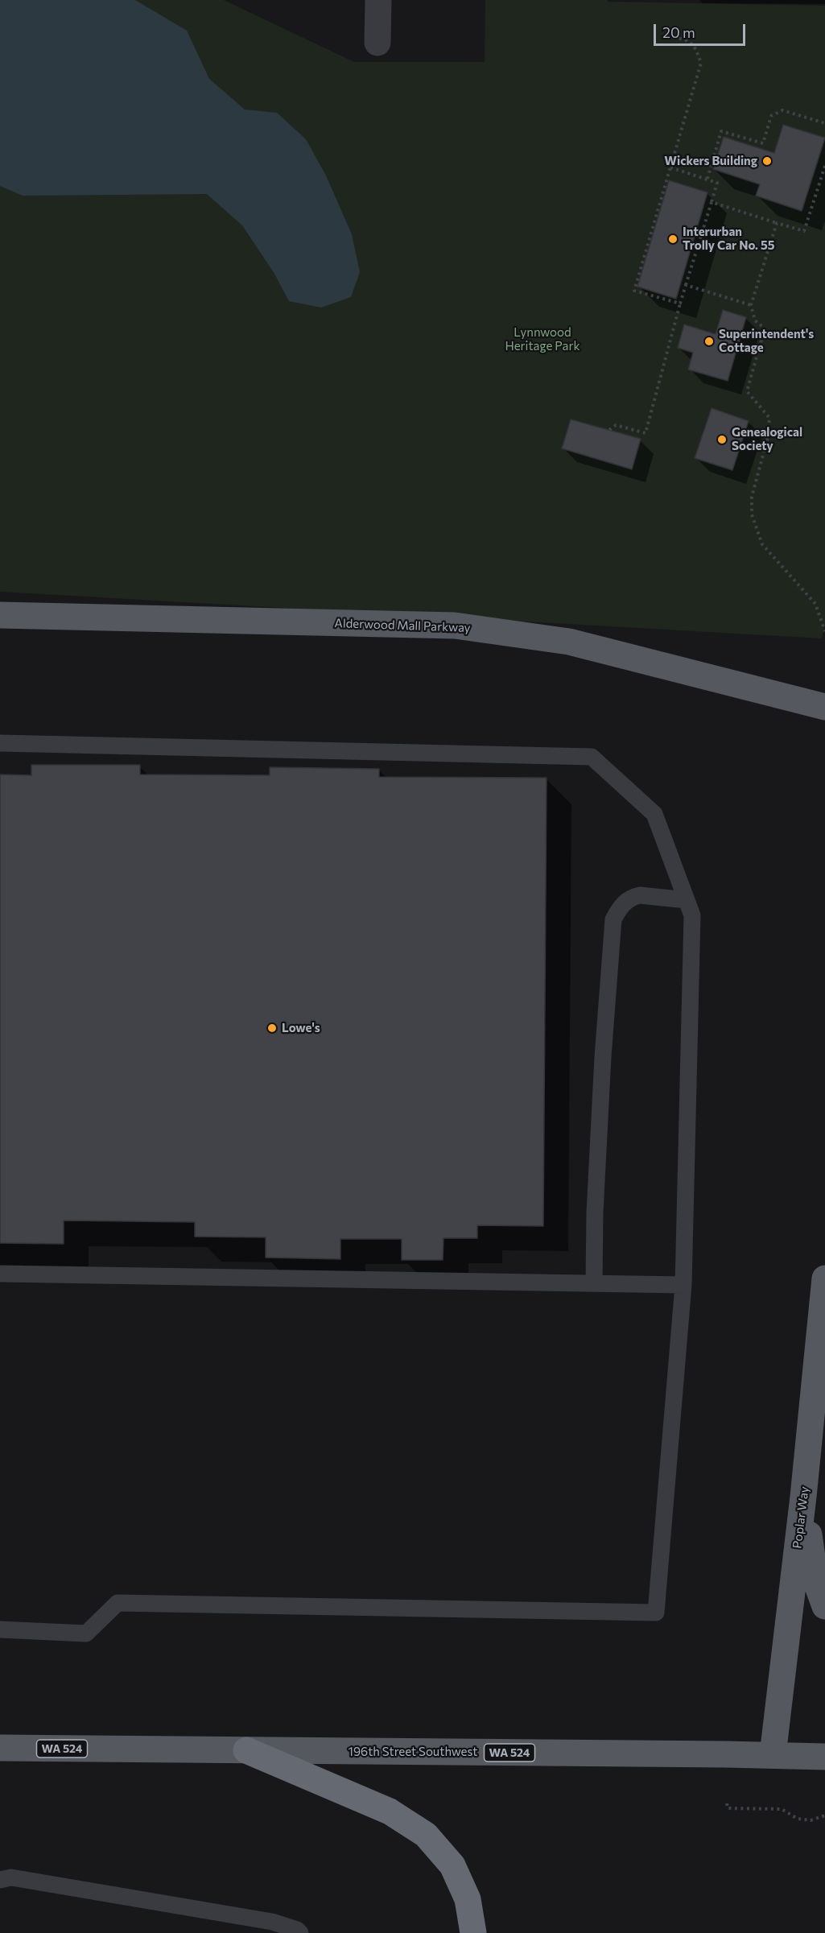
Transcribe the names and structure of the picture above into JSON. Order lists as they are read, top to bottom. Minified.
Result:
{"streets":{"main road":["Alderwood Mall Parkway","Poplar Way","WA 524","196th Street Southwest"]},"crossings":[["Poplar Way","196th Street Southwest"]],"parks":["Lynnwood Heritage Park"],"places":["Wickers Building","Interurban Trolly Car No. 55","Superintendent's Cottage","Genealogical Society","Lowe's"],"scale_bar":"20 m"}
